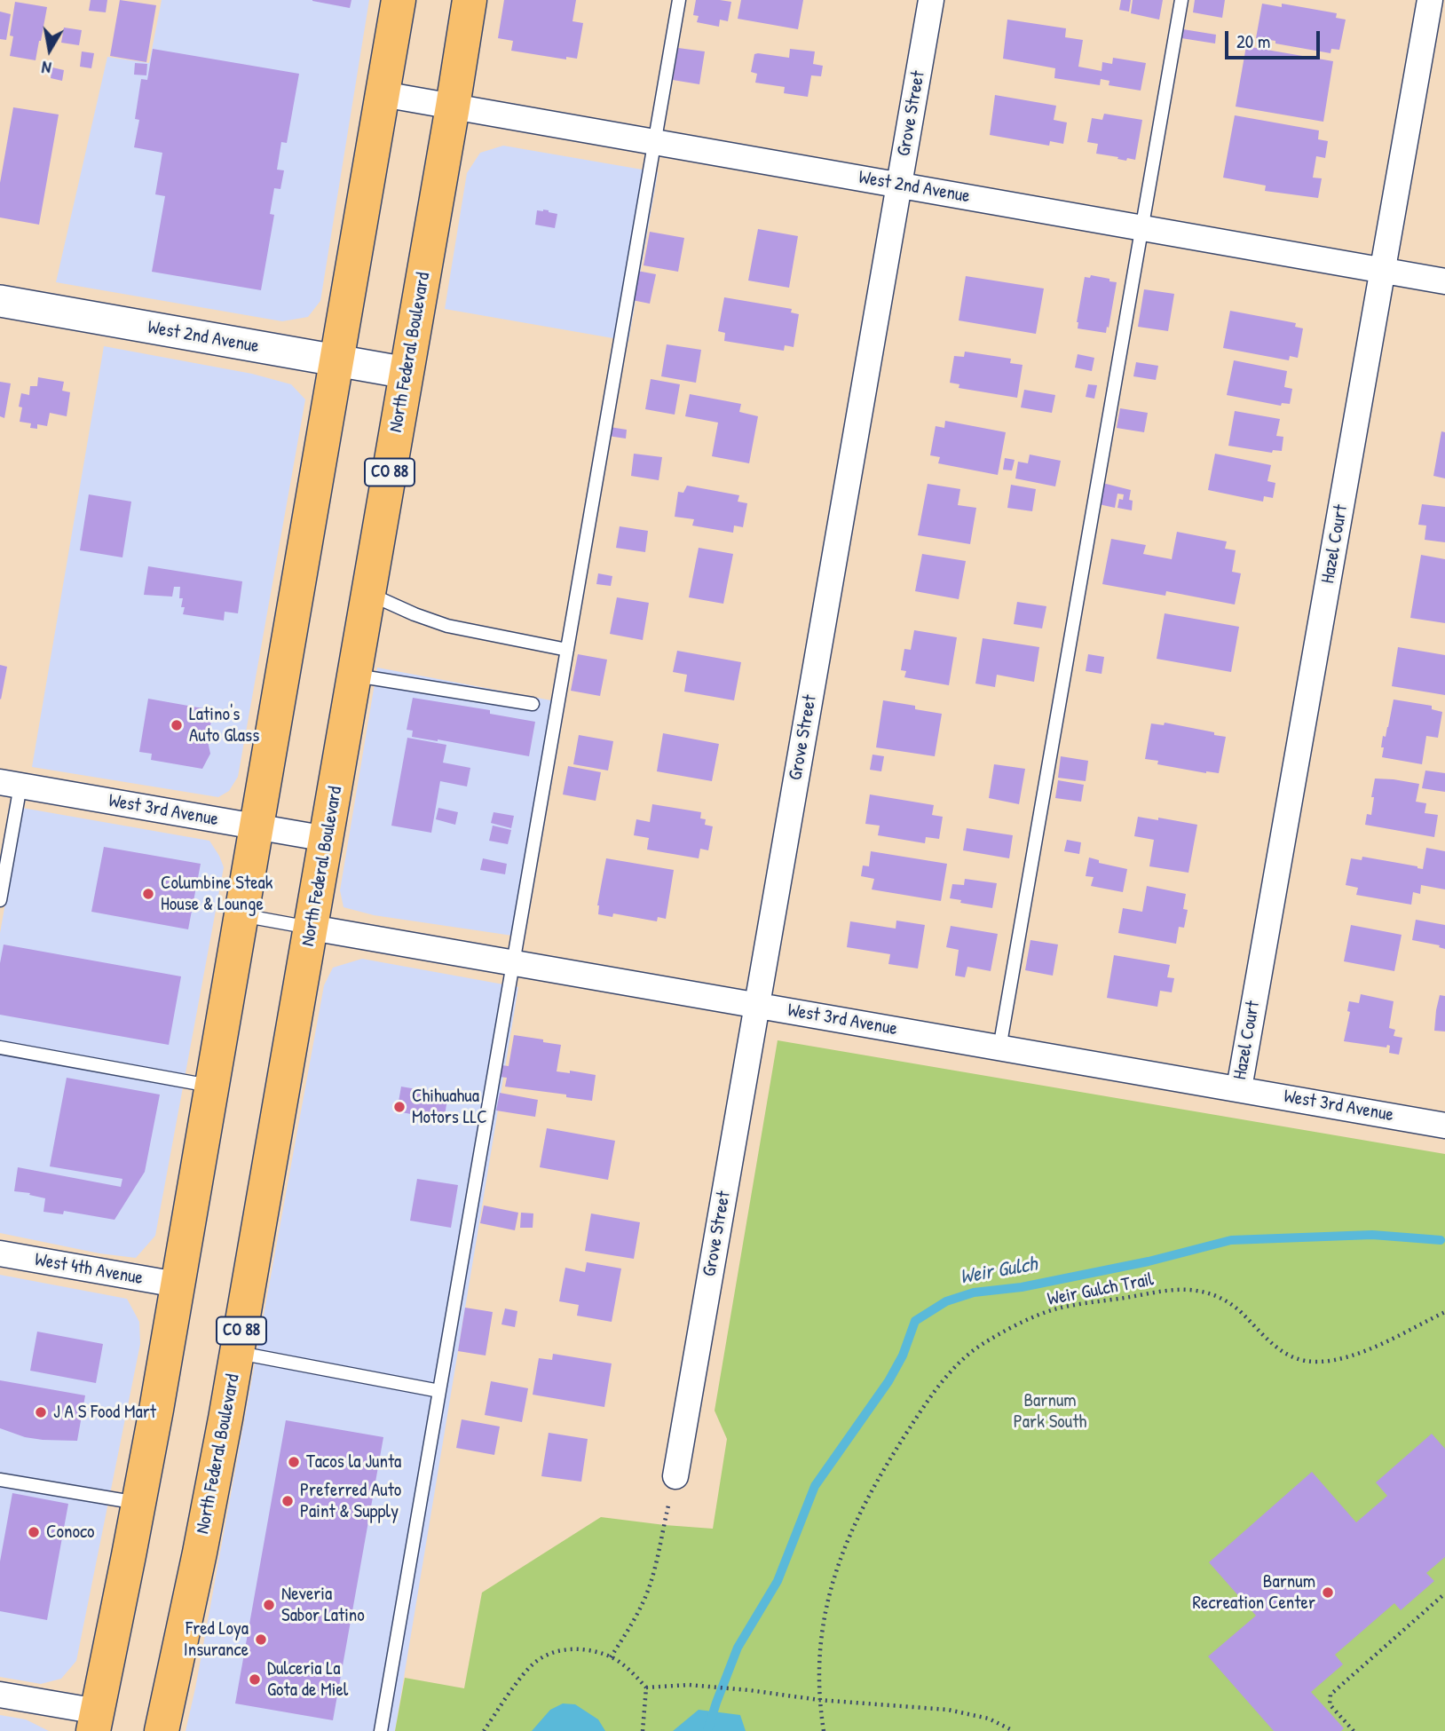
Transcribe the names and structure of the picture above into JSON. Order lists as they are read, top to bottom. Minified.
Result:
{"streets":{"main road":["North Federal Boulevard","CO 88"],"street":["Grove Street","West 2nd Avenue","Hazel Court","West 3rd Avenue","West 4th Avenue"],"path":["Weir Gulch Trail"]},"crossings":[["Grove Street","West 2nd Avenue"],["Grove Street","West 3rd Avenue"],["West 2nd Avenue","North Federal Boulevard"],["West 2nd Avenue","Hazel Court"],["North Federal Boulevard","West 3rd Avenue"],["Hazel Court","West 3rd Avenue"]],"water":["Weir Gulch"],"parks":["Barnum Park South"],"places":["Latino's Auto Glass","Columbine Steak House & Lounge","Chihuahua Motors LLC","J A S Food Mart","Tacos la Junta","Preferred Auto Paint & Supply","Conoco","Barnum Recreation Center","Neveria Sabor Latino","Fred Loya Insurance","Dulceria La Gota de Miel"],"scale_bar":"20 m","north":"bottom"}
